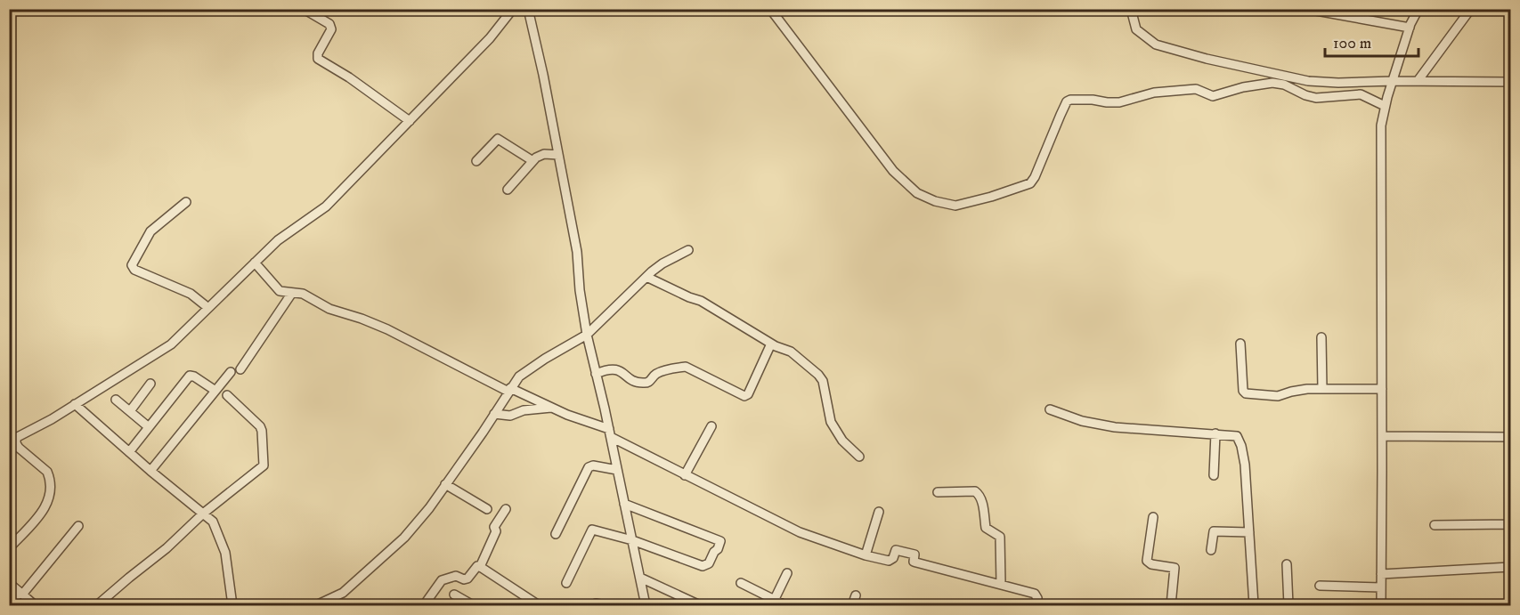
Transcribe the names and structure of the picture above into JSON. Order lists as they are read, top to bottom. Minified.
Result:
{"scale_bar":"100 m"}
